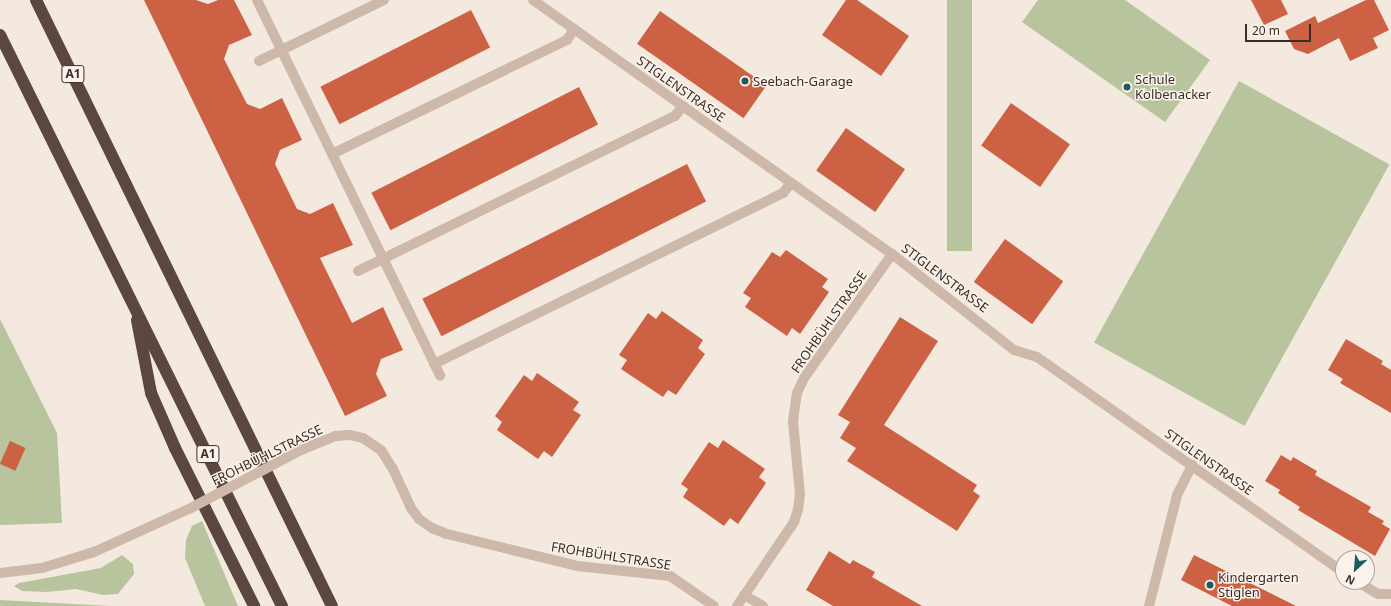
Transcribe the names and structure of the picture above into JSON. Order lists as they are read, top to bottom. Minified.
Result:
{"streets":{"highway":["A1"],"street":["STIGLENSTRASSE","FROHBÜHLSTRASSE"]},"crossings":[["STIGLENSTRASSE","FROHBÜHLSTRASSE"]],"places":["Seebach-Garage","Schule Kolbenacker","Kindergarten Stiglen"],"scale_bar":"20 m","north":"bottom left"}
